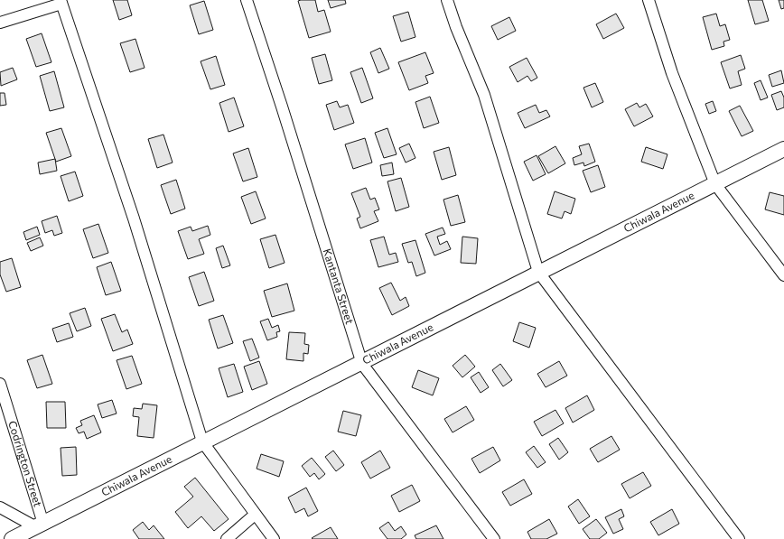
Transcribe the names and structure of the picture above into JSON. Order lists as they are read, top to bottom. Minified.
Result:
{"streets":{"main road":["Chiwala Avenue"],"street":["Kantanta Street","Codrington Street"]},"crossings":[["Chiwala Avenue","Kantanta Street"],["Chiwala Avenue","Codrington Street"]]}
